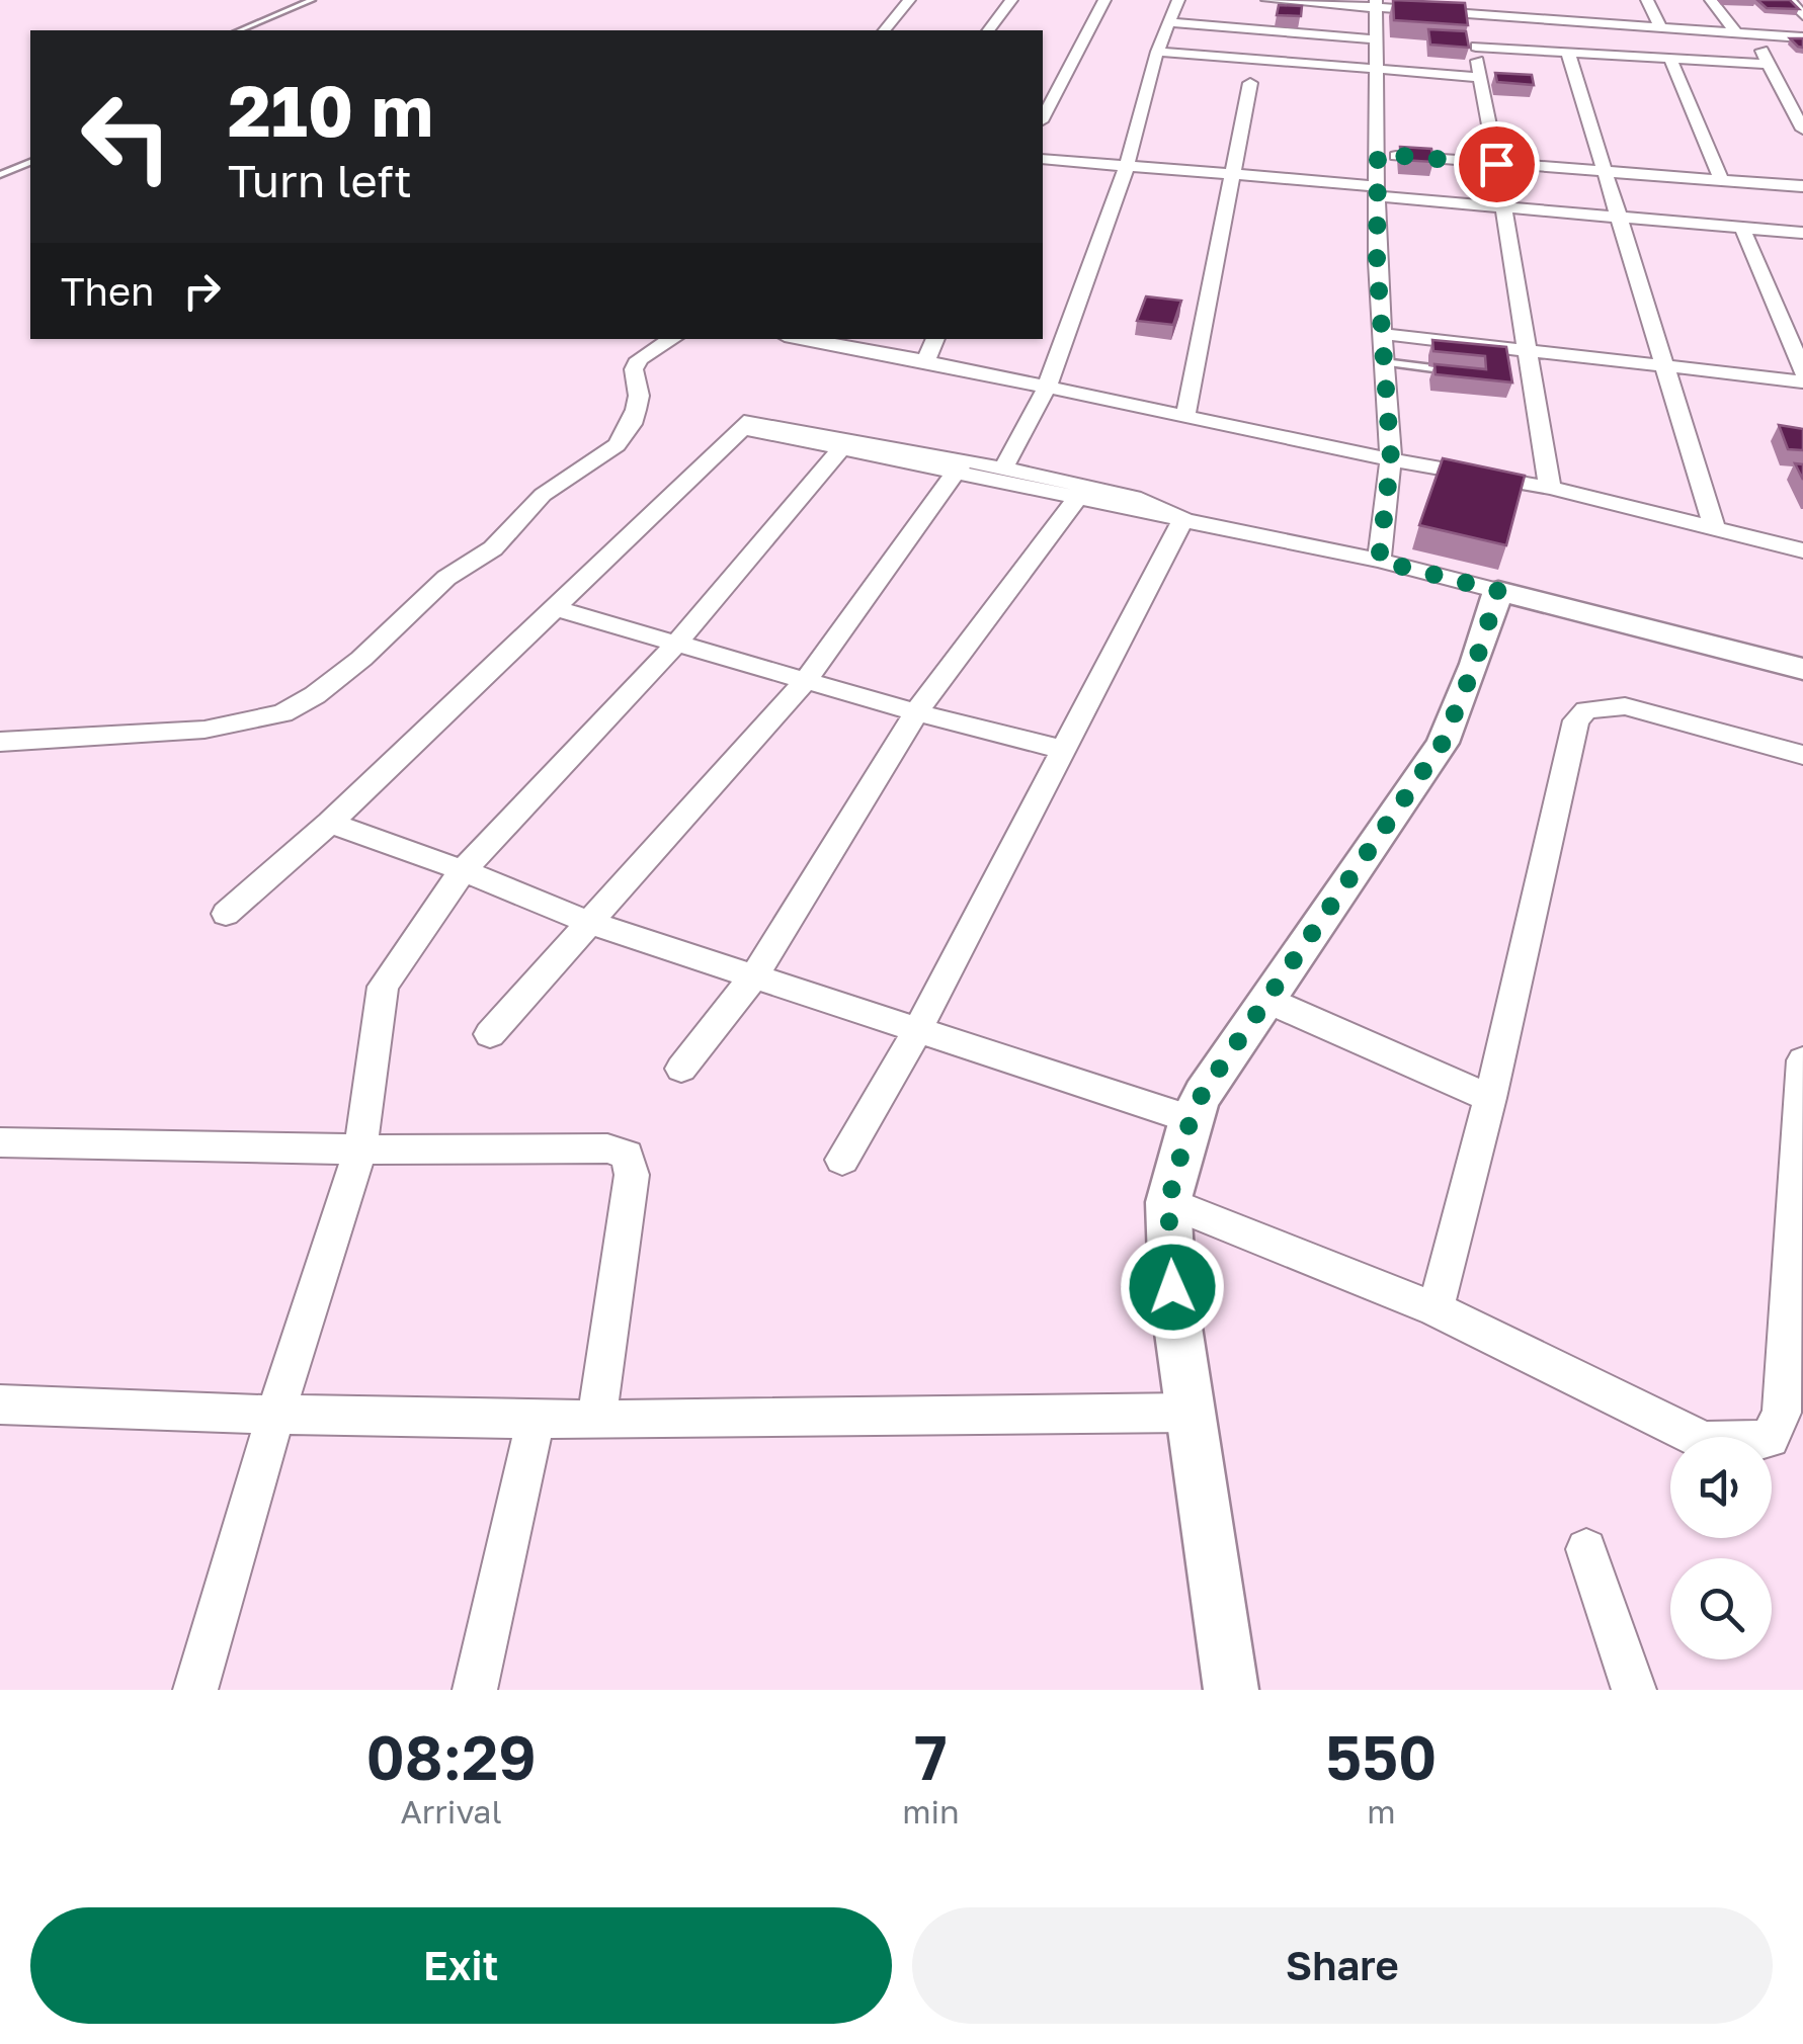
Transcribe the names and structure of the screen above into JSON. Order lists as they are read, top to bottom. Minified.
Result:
{"page":{"turn":["210 m","Turn left"],"then":"Then","eta":["08:29","Arrival","7","min","550","m"],"buttons":["Exit","Share"]}}
